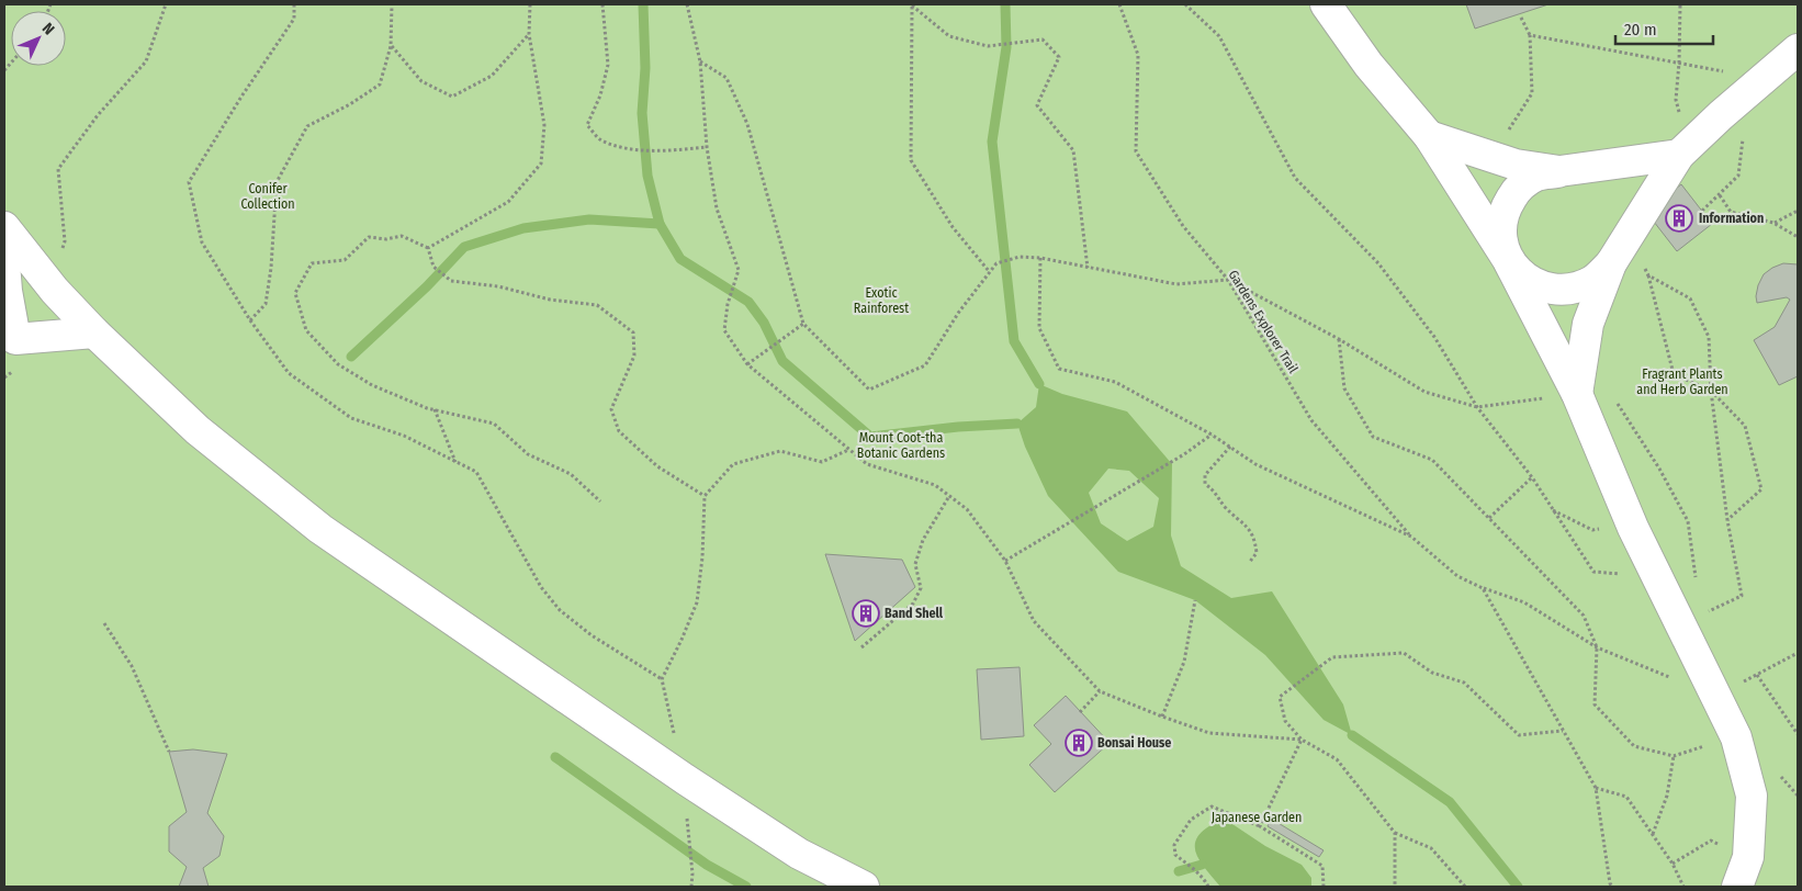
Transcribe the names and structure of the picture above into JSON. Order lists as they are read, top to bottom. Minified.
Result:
{"streets":{"path":["Gardens Explorer Trail"]},"parks":["Conifer Collection","Exotic Rainforest","Fragrant Plants and Herb Garden","Mount Coot-tha Botanic Gardens","Japanese Garden"],"places":{"building":["Information","Band Shell","Bonsai House"]},"scale_bar":"20 m","north":"top right"}
